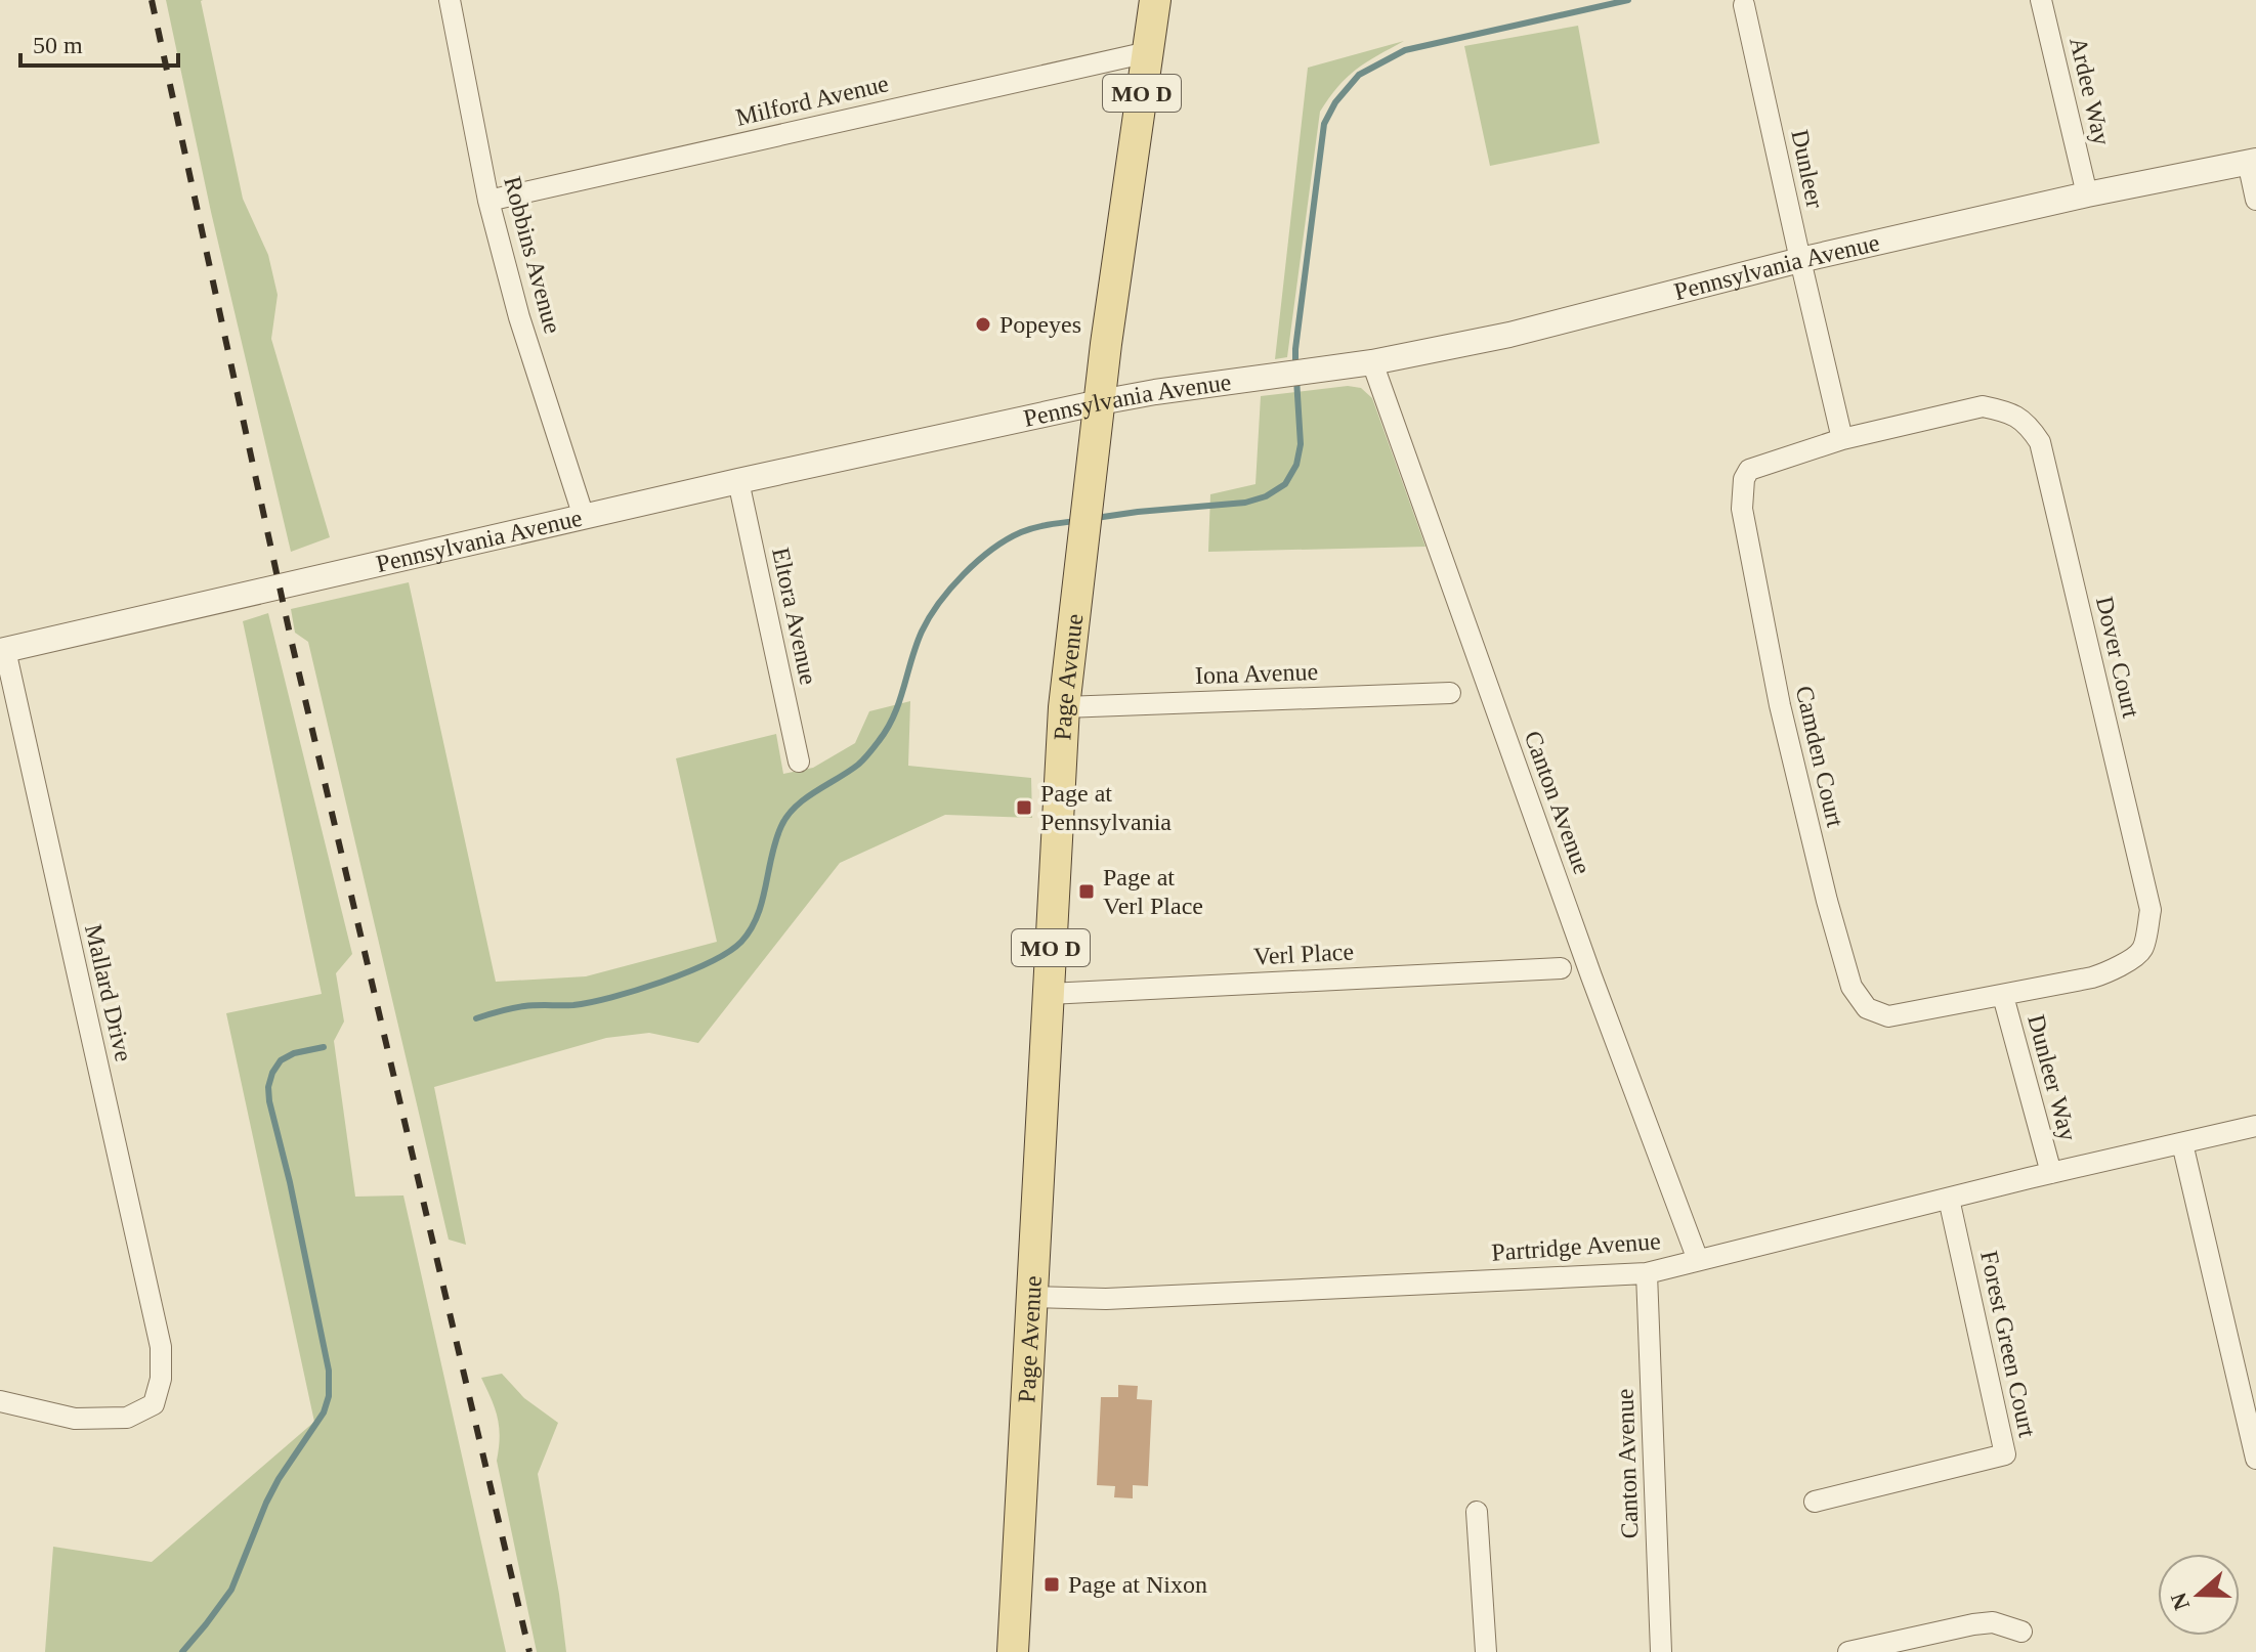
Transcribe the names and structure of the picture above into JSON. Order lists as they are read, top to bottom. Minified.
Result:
{"streets":{"main road":["MO D","Page Avenue"],"street":["Ardee Way","Milford Avenue","Dunleer","Robbins Avenue","Pennsylvania Avenue","Eltora Avenue","Dover Court","Iona Avenue","Camden Court","Canton Avenue","Verl Place","Mallard Drive","Dunleer Way","Partridge Avenue","Forest Green Court"]},"crossings":[["Ardee Way","Pennsylvania Avenue"],["Milford Avenue","Robbins Avenue"],["Milford Avenue","Page Avenue"],["Dunleer","Pennsylvania Avenue"],["Dunleer","Dover Court"],["Dunleer","Camden Court"],["Robbins Avenue","Pennsylvania Avenue"],["Pennsylvania Avenue","Eltora Avenue"],["Pennsylvania Avenue","Page Avenue"],["Pennsylvania Avenue","Canton Avenue"],["Pennsylvania Avenue","Mallard Drive"],["Dover Court","Camden Court"],["Dover Court","Dunleer Way"],["Iona Avenue","Page Avenue"],["Page Avenue","Verl Place"],["Page Avenue","Partridge Avenue"],["Camden Court","Dunleer Way"],["Canton Avenue","Partridge Avenue"],["Dunleer Way","Partridge Avenue"],["Partridge Avenue","Forest Green Court"]],"places":{"other":["Popeyes"],"transit":["Page at Pennsylvania","Page at Verl Place","Page at Nixon"]},"scale_bar":"50 m","north":"left"}
